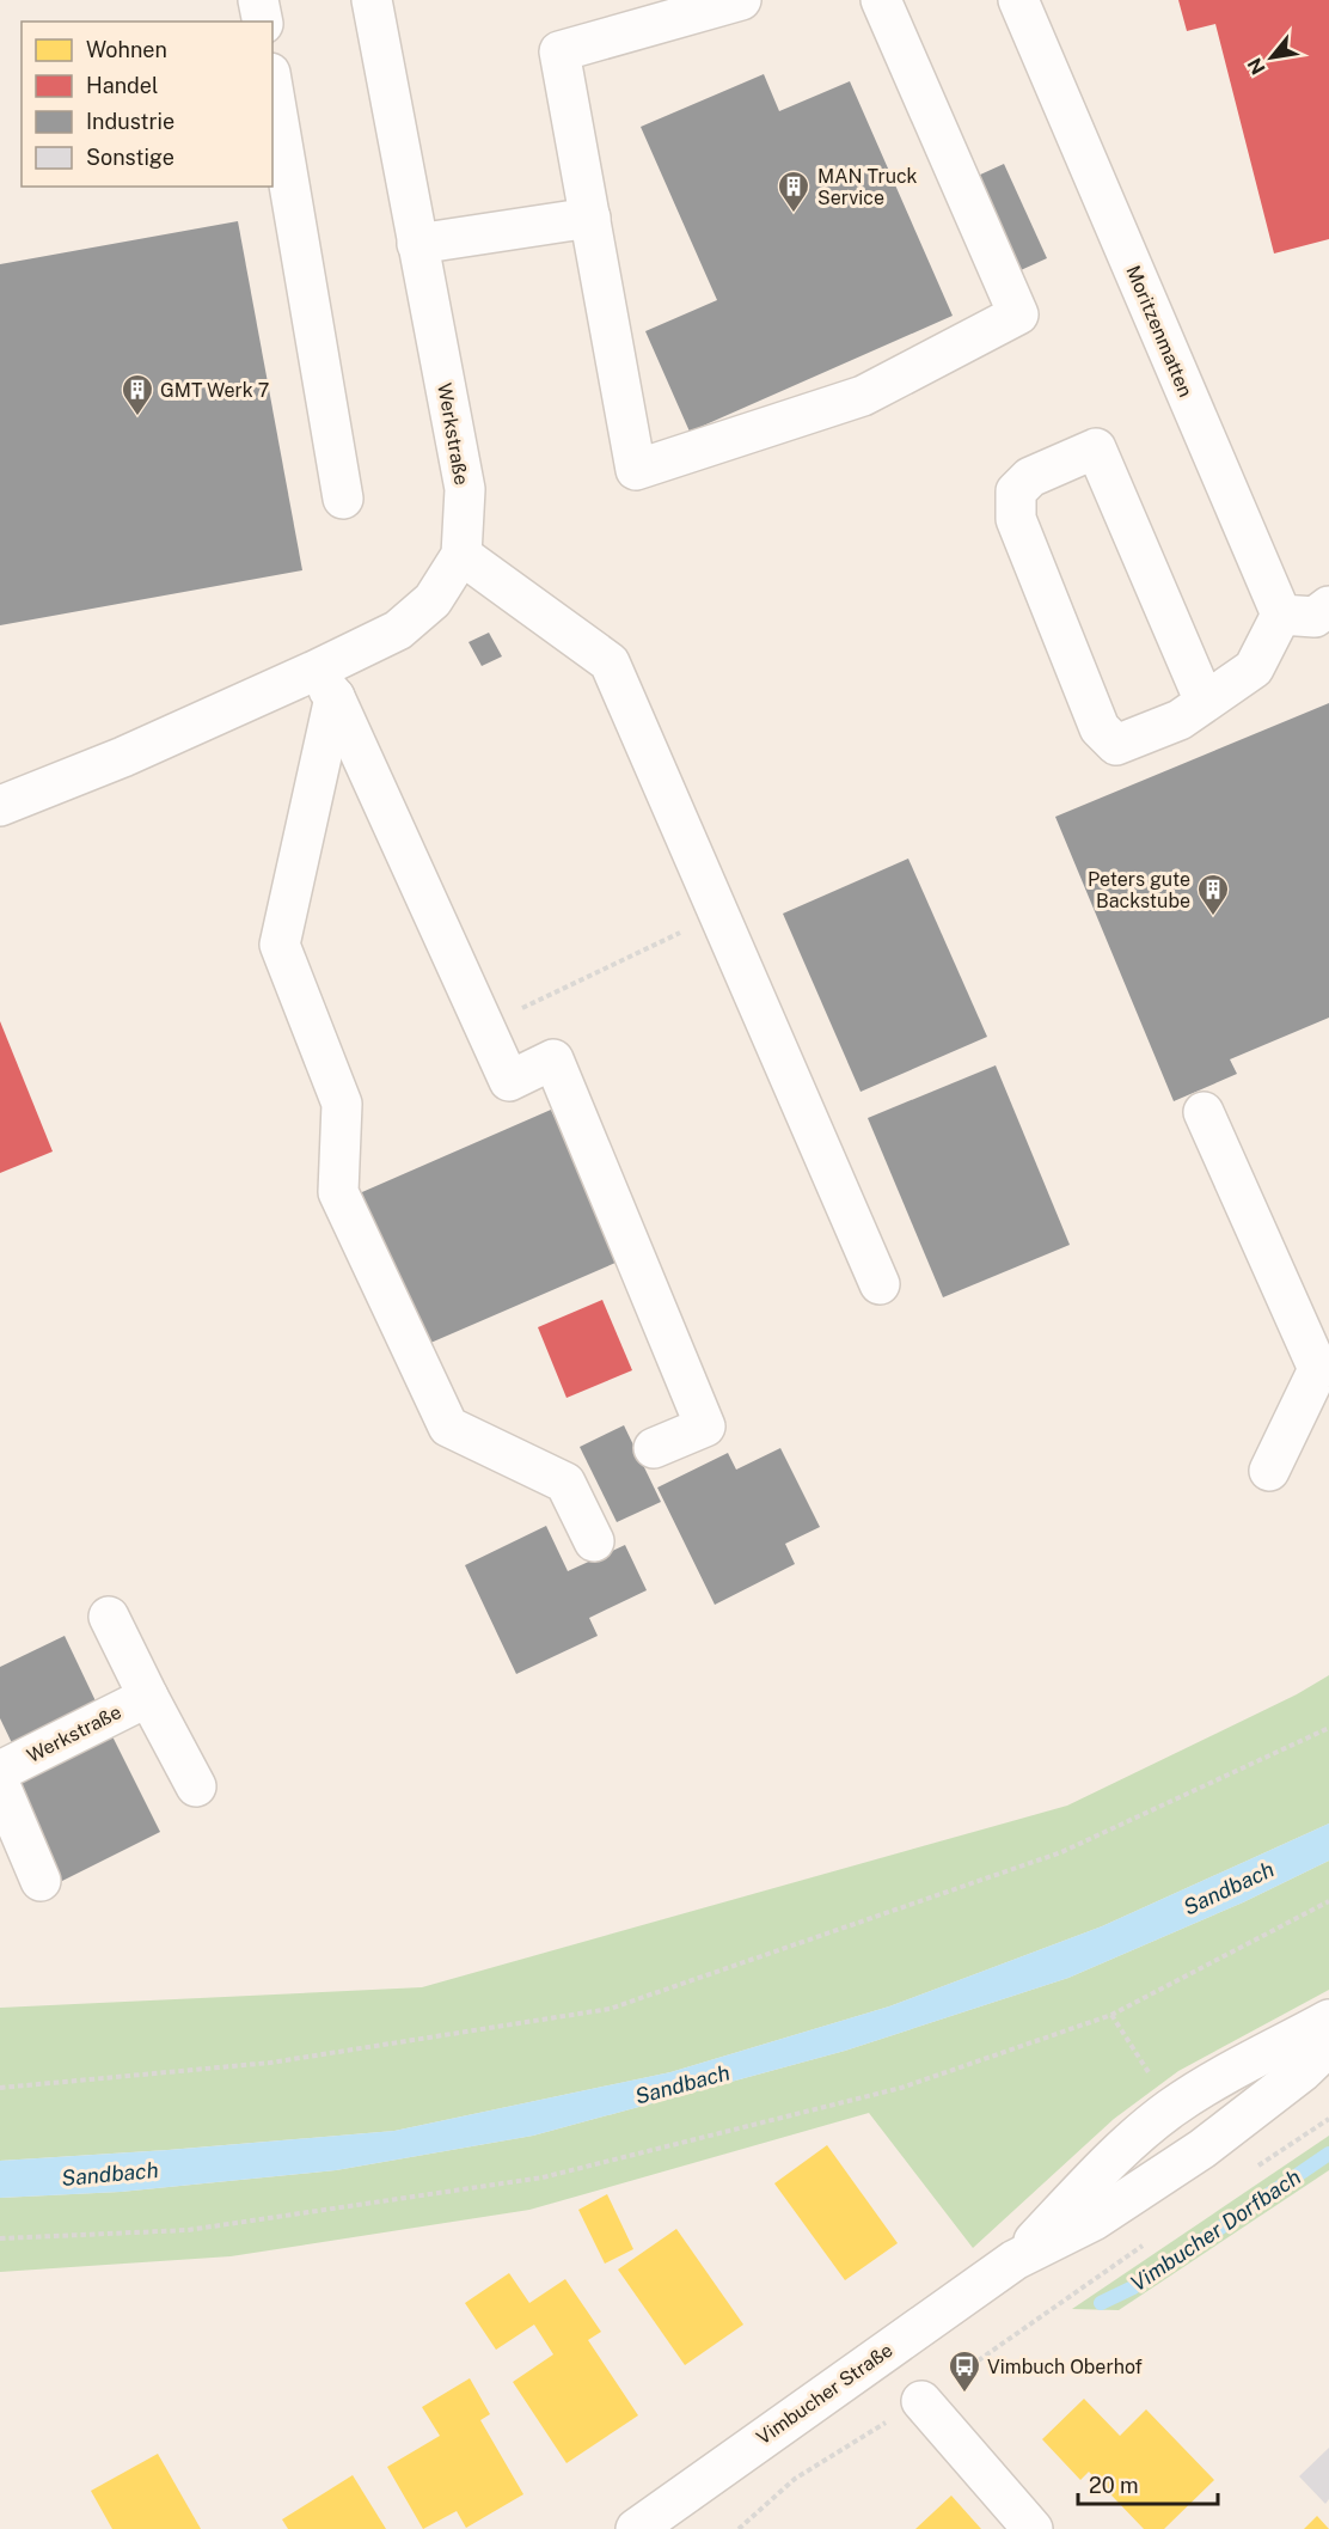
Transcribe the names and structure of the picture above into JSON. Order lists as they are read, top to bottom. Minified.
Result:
{"streets":{"street":["Moritzenmatten","Werkstraße","Vimbucher Straße"]},"water":["Sandbach","Vimbucher Dorfbach"],"places":{"building":["MAN Truck Service","GMT Werk 7","Peters gute Backstube"],"bus stop":["Vimbuch Oberhof"]},"legend":["Wohnen","Handel","Industrie","Sonstige"],"scale_bar":"20 m","north":"bottom left"}
